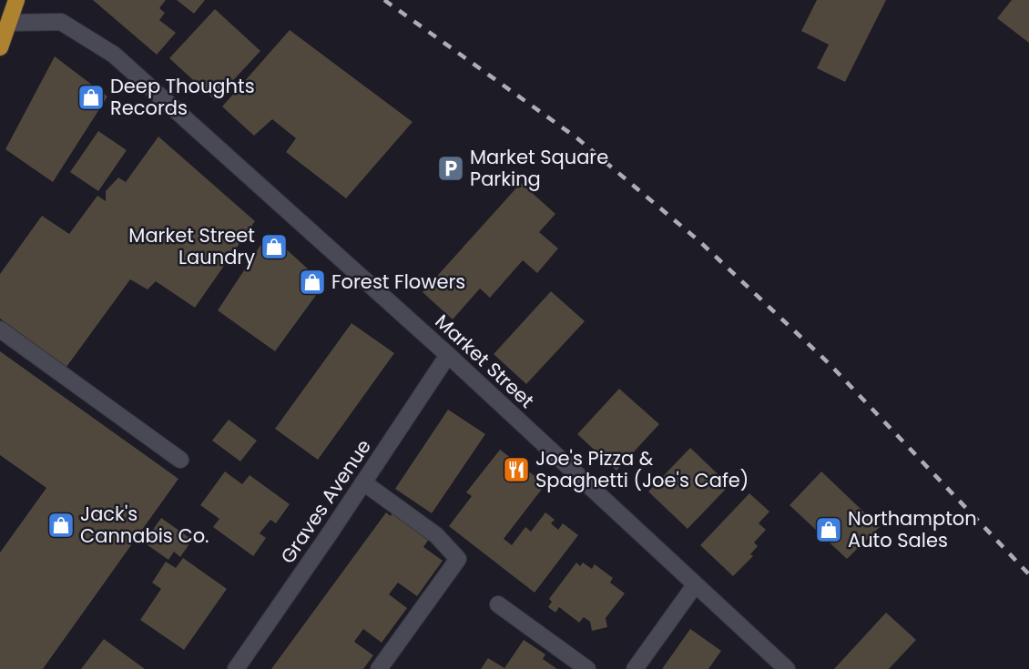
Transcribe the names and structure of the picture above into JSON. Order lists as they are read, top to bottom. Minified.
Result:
{"streets":{"street":["Market Street","Graves Avenue"]},"crossings":[["Market Street","Graves Avenue"]],"places":{"shop":["Deep Thoughts Records","Market Street Laundry","Forest Flowers","Jack's Cannabis Co.","Northampton Auto Sales"],"parking":["Market Square Parking"],"restaurant":["Joe's Pizza & Spaghetti (Joe's Cafe)"]}}
